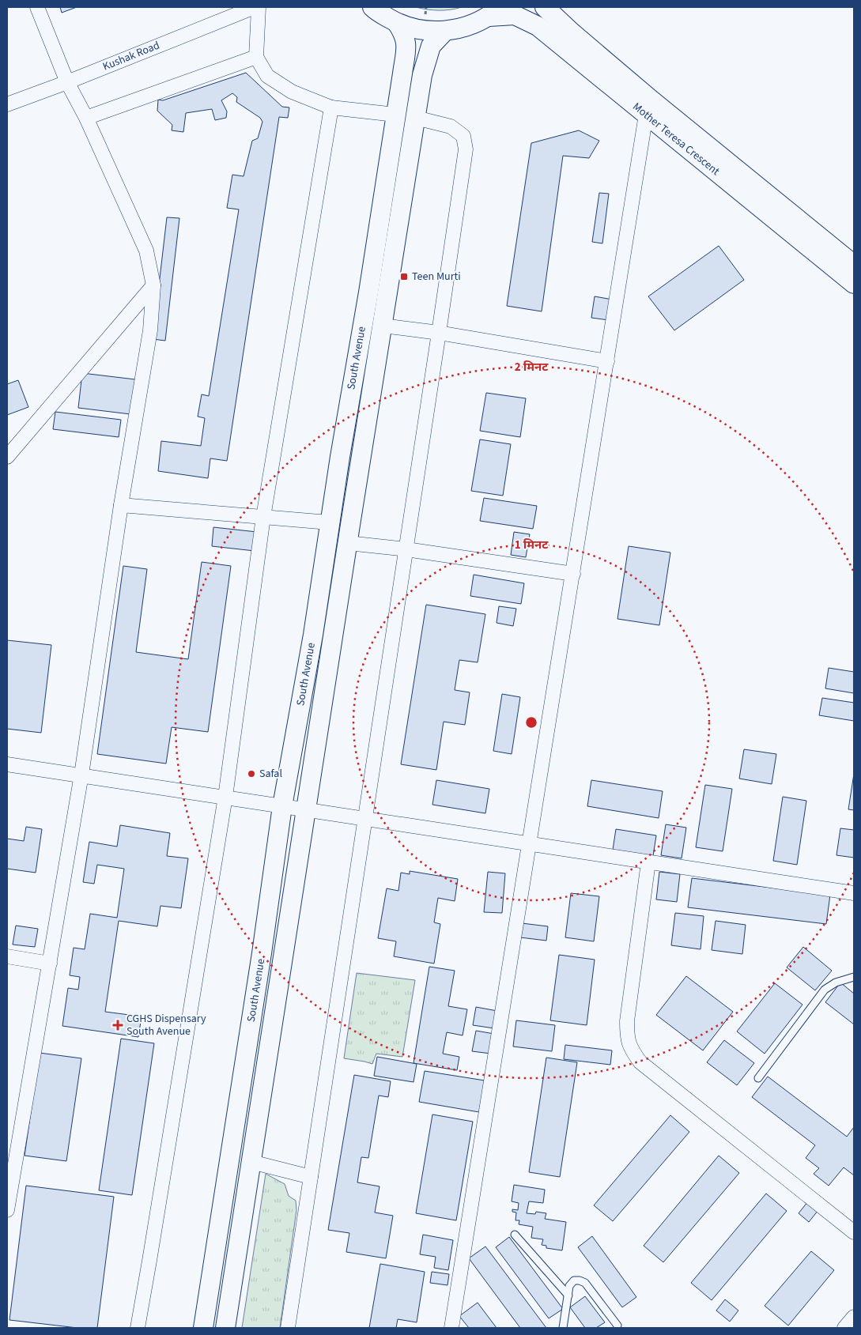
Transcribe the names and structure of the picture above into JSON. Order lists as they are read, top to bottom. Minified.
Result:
{"streets":{"main road":["Mother Teresa Crescent","South Avenue"],"street":["Kushak Road"]},"crossings":[["Mother Teresa Crescent","South Avenue"]],"places":{"transit":["Teen Murti"],"other":["Safal"],"health":["CGHS Dispensary South Avenue"]},"rings":["2 मिनट","1 मिनट"]}
